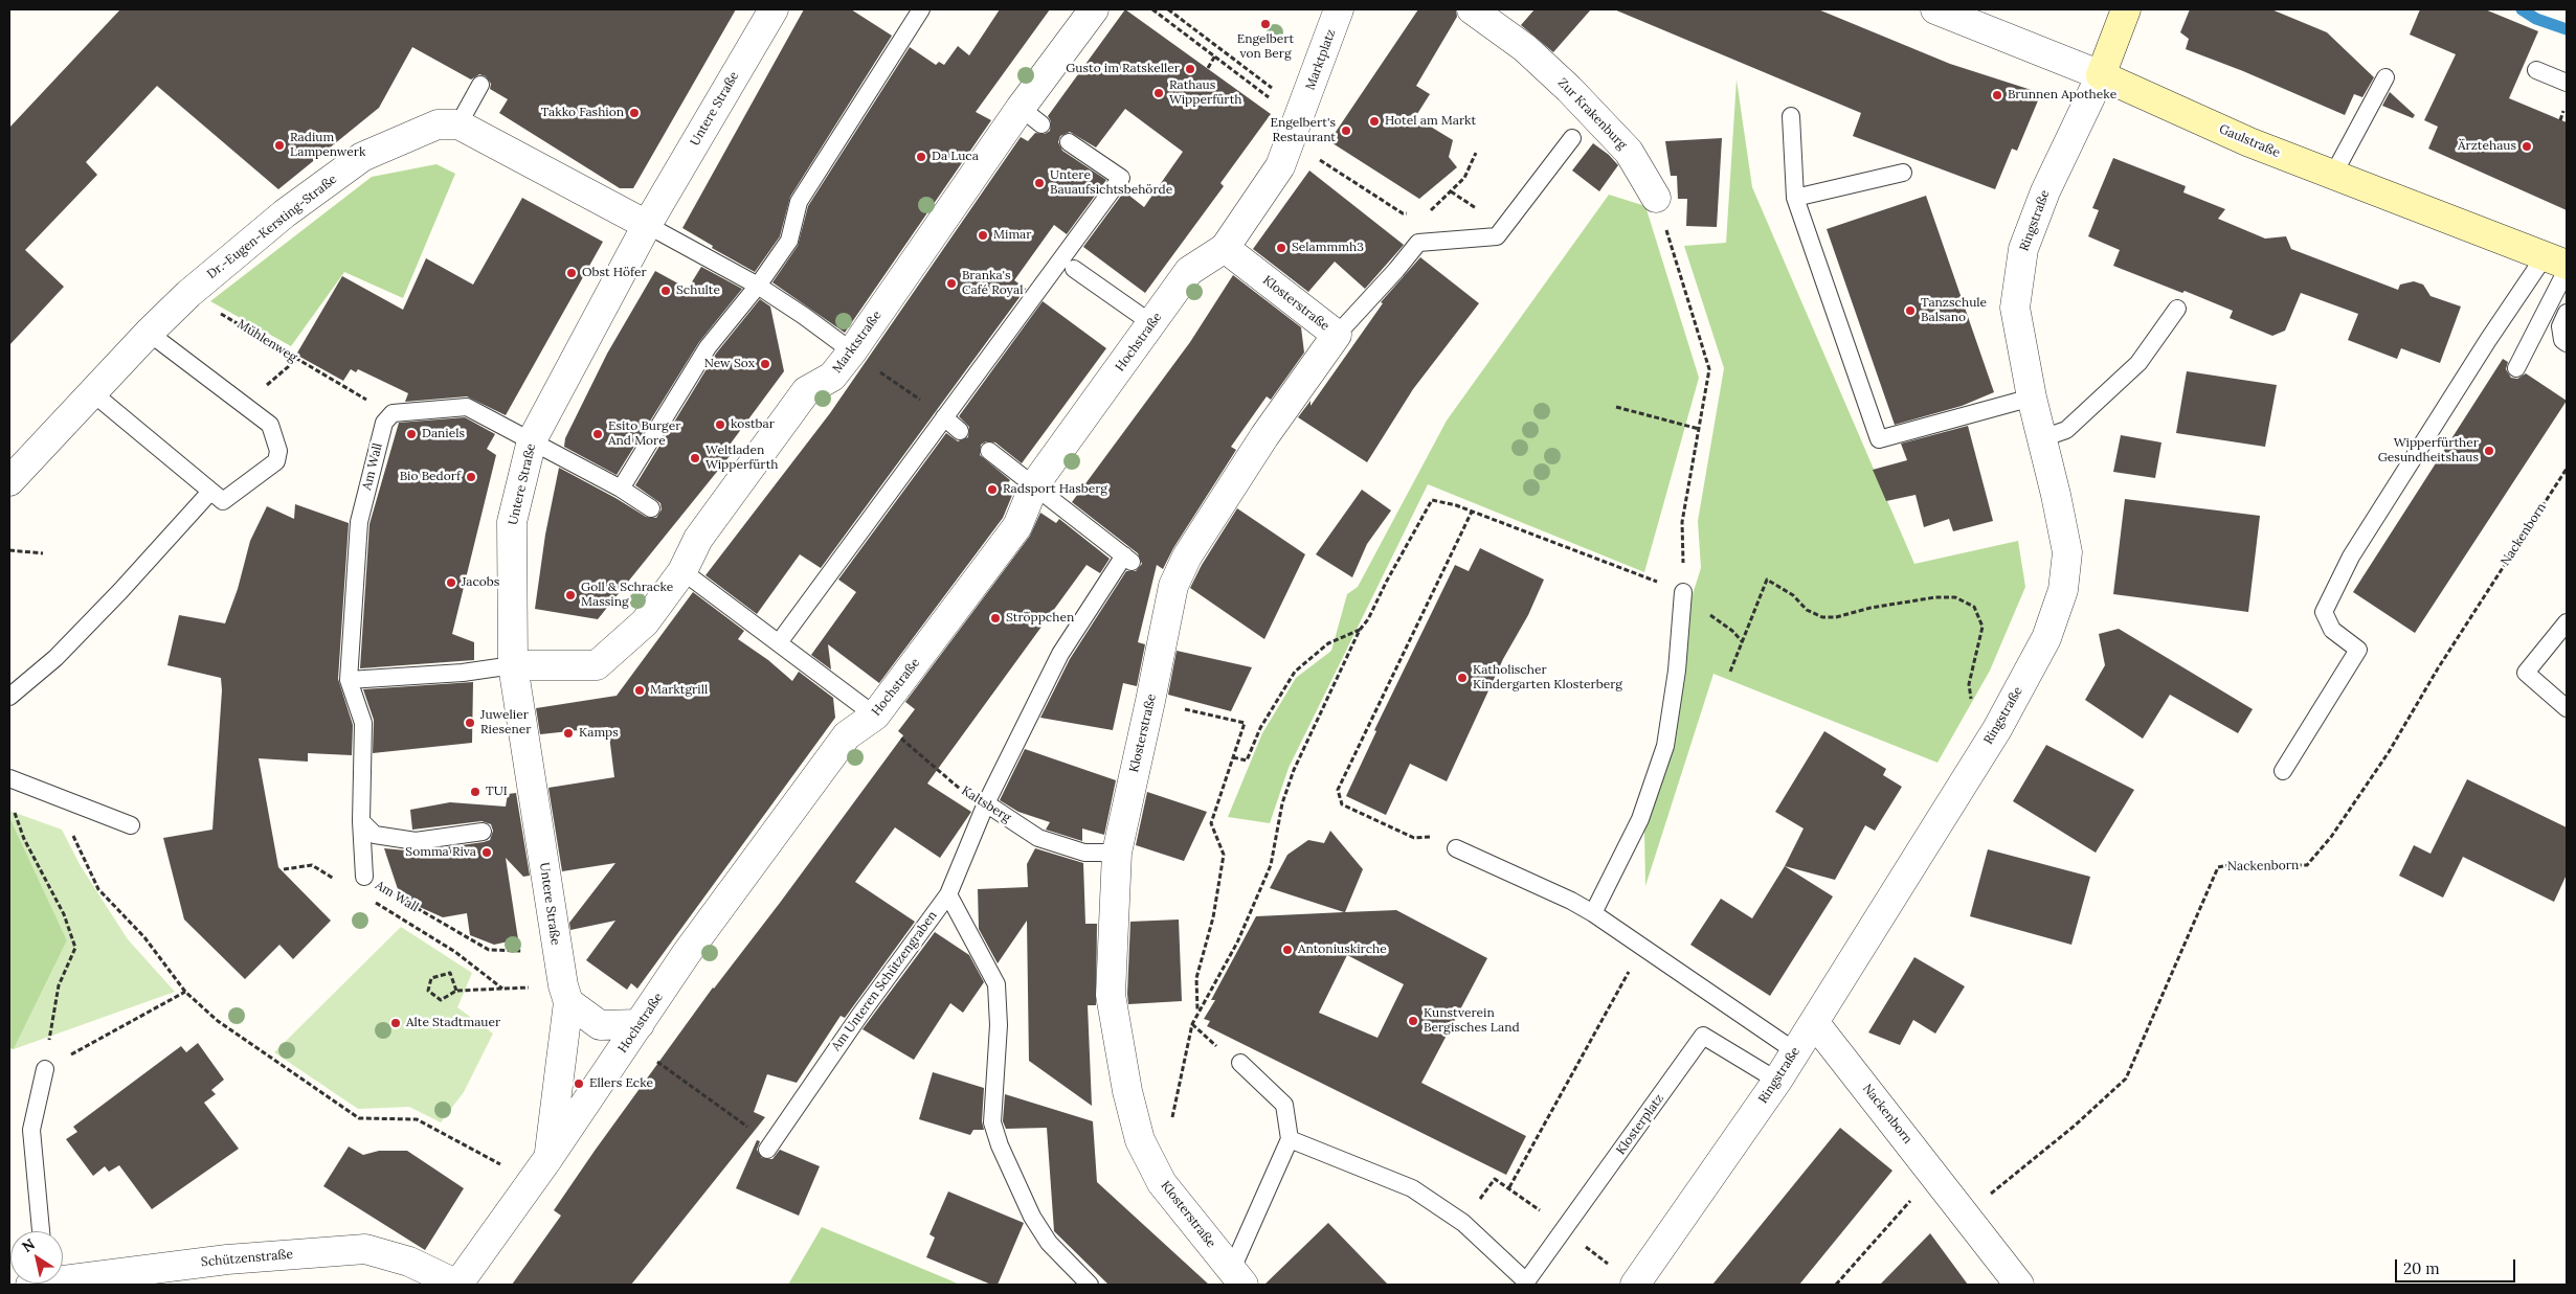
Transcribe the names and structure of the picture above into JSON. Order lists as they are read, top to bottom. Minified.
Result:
{"streets":{"main road":["Gaulstraße"],"street":["Marktplatz","Untere Straße","Zur Krakenburg","Ringstraße","Dr.-Eugen-Kersting-Straße","Klosterstraße","Marktstraße","Hochstraße","Nackenborn","Schützenstraße"],"lane":["Am Wall","Kaltsberg","Am Unteren Schützengraben","Klosterplatz"],"path":["Mühlenweg"]},"crossings":[["Marktplatz","Hochstraße"],["Untere Straße","Marktstraße"],["Untere Straße","Hochstraße"],["Untere Straße","Am Wall"],["Gaulstraße","Ringstraße"],["Ringstraße","Nackenborn"],["Ringstraße","Klosterplatz"],["Dr.-Eugen-Kersting-Straße","Mühlenweg"],["Klosterstraße","Hochstraße"],["Klosterstraße","Kaltsberg"],["Hochstraße","Kaltsberg"],["Hochstraße","Am Unteren Schützengraben"],["Hochstraße","Schützenstraße"],["Kaltsberg","Am Unteren Schützengraben"]],"places":["Engelbert von Berg","Gusto im Ratskeller","Rathaus Wipperfürth","Brunnen Apotheke","Takko Fashion","Hotel am Markt","Engelbert's Restaurant","Radium Lampenwerk","Ärztehaus","Da Luca","Untere Bauaufsichtsbehörde","Mimar","Selammmh3","Obst Höfer","Branka's Café Royal","Schulte","Tanzschule Balsano","New Sox","kostbar","Daniels","Esito Burger And More","Wipperfürther Gesundheitshaus","Weltladen Wipperfürth","Bio Bedorf","Radsport Hasberg","Jacobs","Goll & Schracke Massing","Ströppchen","Katholischer Kindergarten Klosterberg","Marktgrill","Juwelier Riesener","Kamps","TUI","Somma Riva","Antoniuskirche","Kunstverein Bergisches Land","Alte Stadtmauer","Ellers Ecke"],"scale_bar":"20 m","north":"top left"}
